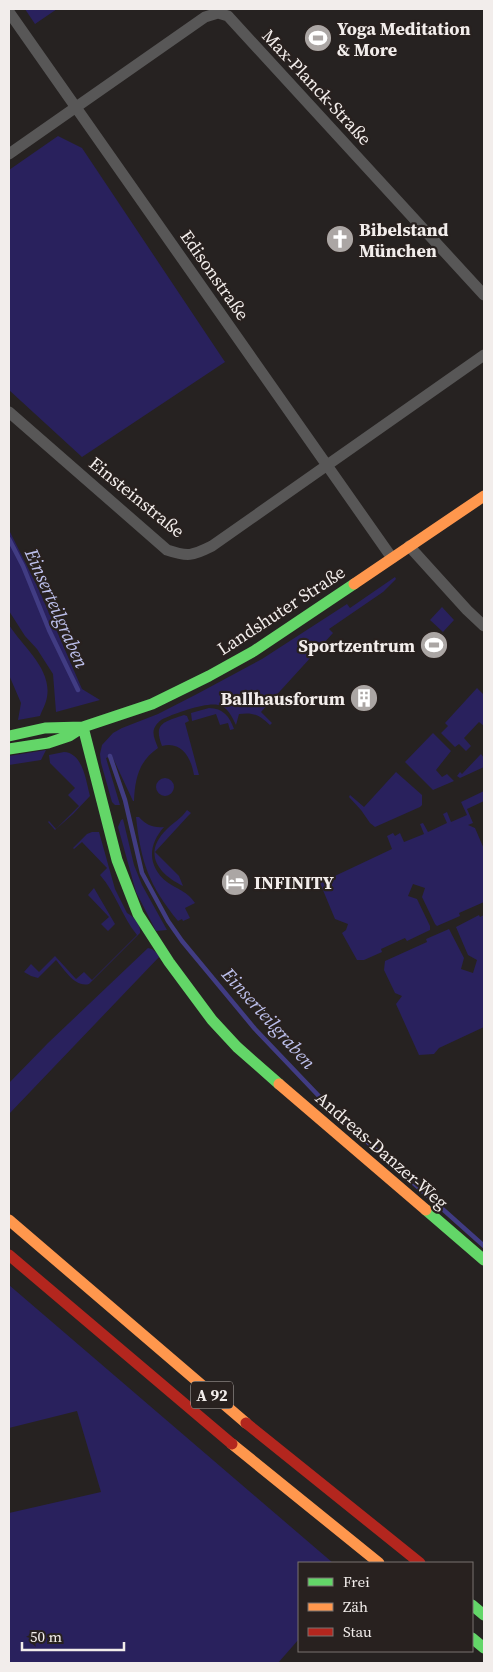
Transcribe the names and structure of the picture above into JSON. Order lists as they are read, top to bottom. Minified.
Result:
{"streets":{"main road":["Landshuter Straße","Andreas-Danzer-Weg","A 92"],"street":["Max-Planck-Straße","Edisonstraße","Einsteinstraße"]},"crossings":[["Max-Planck-Straße","Edisonstraße"],["Edisonstraße","Einsteinstraße"],["Edisonstraße","Landshuter Straße"],["Landshuter Straße","Andreas-Danzer-Weg"]],"water":["Einserteilgraben"],"places":{"sports":["Yoga Meditation & More","Sportzentrum"],"church":["Bibelstand München"],"building":["Ballhausforum"],"hotel":["INFINITY"]},"legend":["Frei","Zäh","Stau"],"scale_bar":"50 m"}
